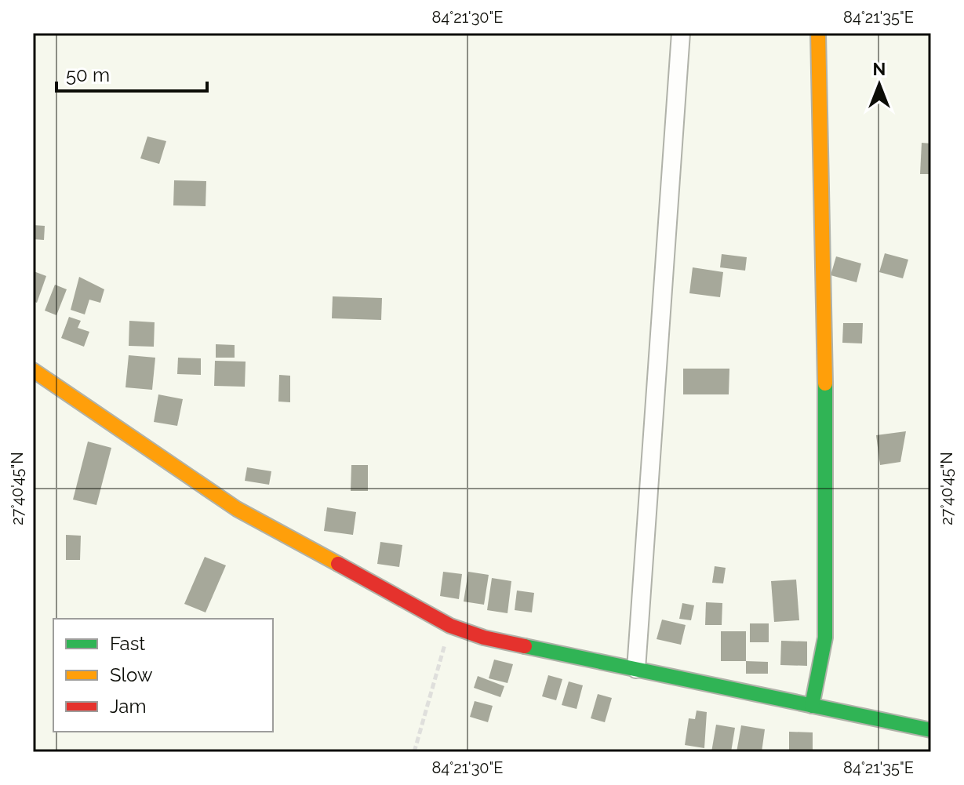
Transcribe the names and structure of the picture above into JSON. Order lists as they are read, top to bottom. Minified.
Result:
{"legend":["Fast","Slow","Jam"],"scale_bar":"50 m","north":"top","coordinates":["84°21'30\"E","84°21'35\"E","27°40'45\"N"]}
